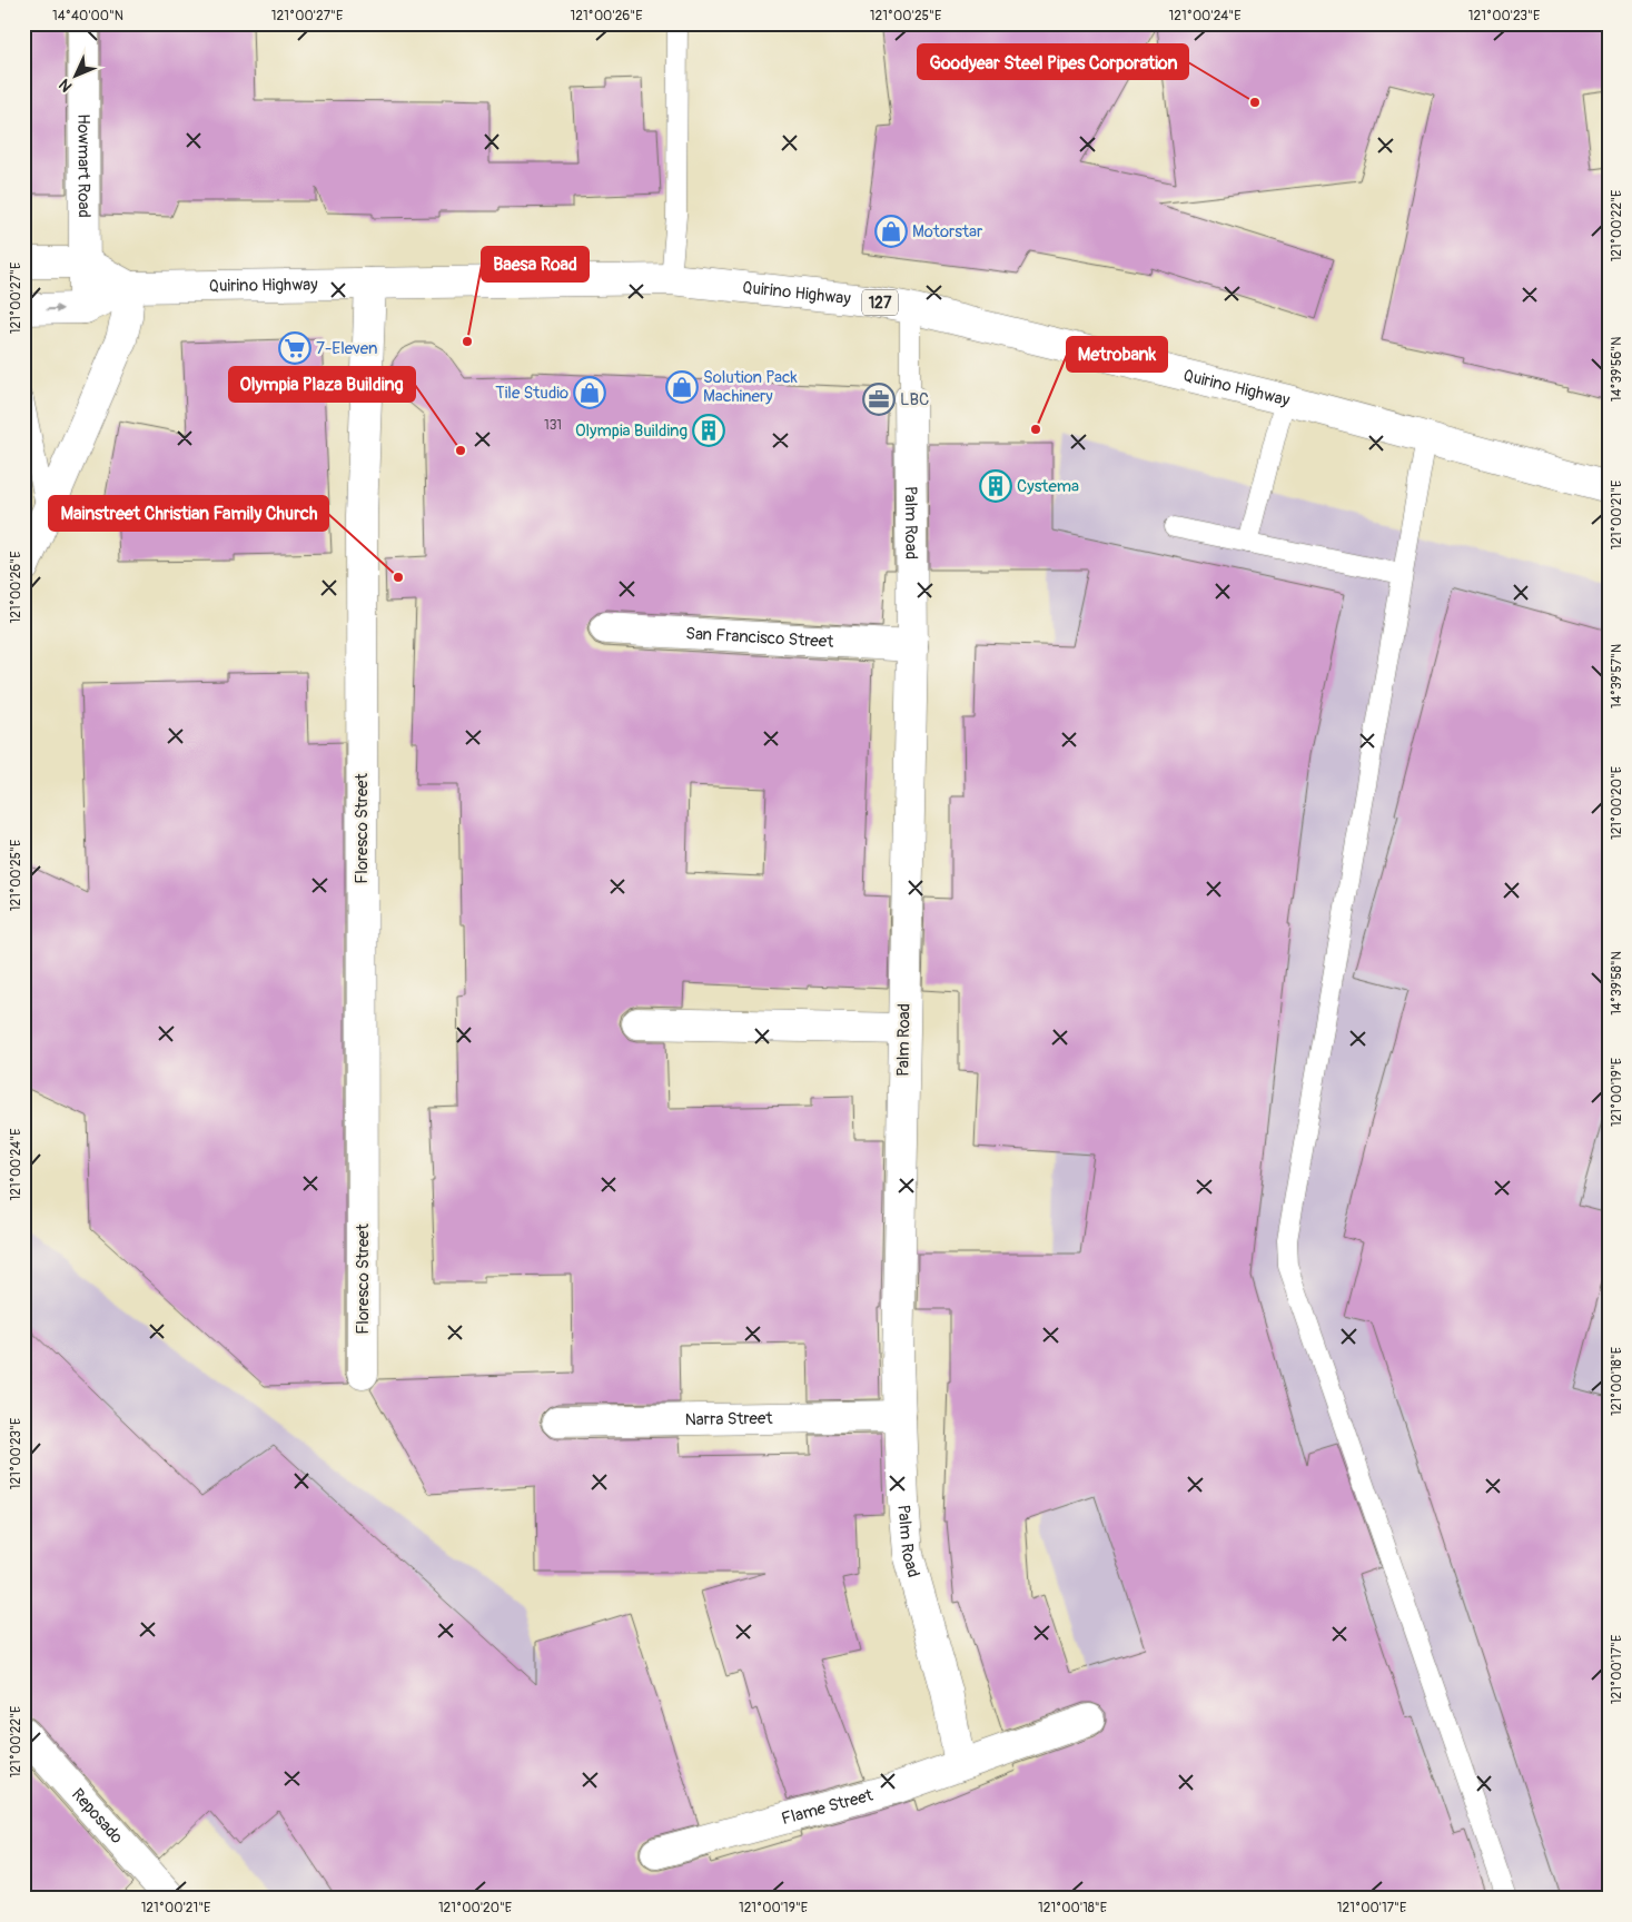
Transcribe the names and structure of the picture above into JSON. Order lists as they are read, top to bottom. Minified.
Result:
{"streets":{"street":["Howmart Road","Quirino Highway","127","Palm Road","San Francisco Street","Floresco Street","Narra Street","Flame Street","Reposado"]},"crossings":[["Howmart Road","Quirino Highway"],["Quirino Highway","Palm Road"],["Quirino Highway","Floresco Street"],["Palm Road","San Francisco Street"],["Palm Road","Narra Street"],["Palm Road","Flame Street"]],"places":{"other":["Goodyear Steel Pipes Corporation","Baesa Road","Metrobank","Olympia Plaza Building","Mainstreet Christian Family Church"],"shop":["Motorstar","Solution Pack Machinery","Tile Studio"],"supermarket":["7-Eleven"],"office":["LBC"],"building":["Olympia Building","Cystema"]},"house_numbers":["131"],"north":"bottom left","coordinates":["14°40'00\"N","121°00'27\"E","121°00'26\"E","121°00'25\"E","121°00'24\"E","121°00'23\"E","121°00'22\"E","14°39'56\"N","121°00'21\"E","14°39'57\"N","121°00'20\"E","14°39'58\"N","121°00'19\"E","121°00'18\"E","121°00'17\"E"]}
